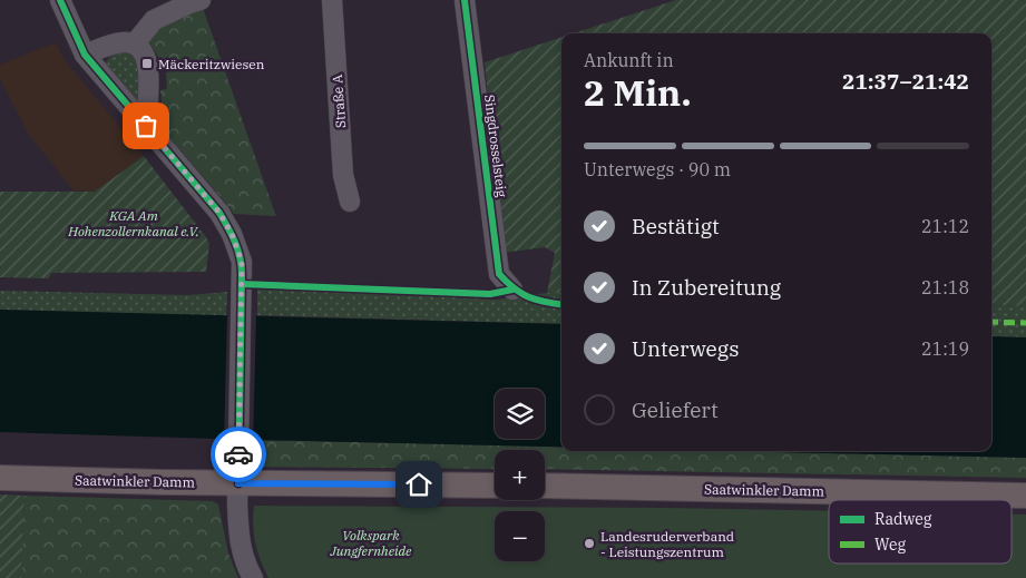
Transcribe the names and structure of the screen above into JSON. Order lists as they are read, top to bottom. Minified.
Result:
{"streets":{"main road":["Saatwinkler Damm"],"street":["Straße A","Singdrosselsteig"]},"parks":["KGA Am Hohenzollernkanal e.V.","Volkspark Jungfernheide"],"places":{"transit":["Mäckeritzwiesen"],"other":["Landesruderverband - Leistungszentrum"]},"legend":["Radweg","Weg"],"page":{"heading":["2 Min.","Ankunft in","21:37–21:42"],"bar":"Unterwegs · 90 m","list":[["Bestätigt","21:12"],["In Zubereitung","21:18"],["Unterwegs","21:19"],"Geliefert"],"map_buttons":["+","−"]}}
